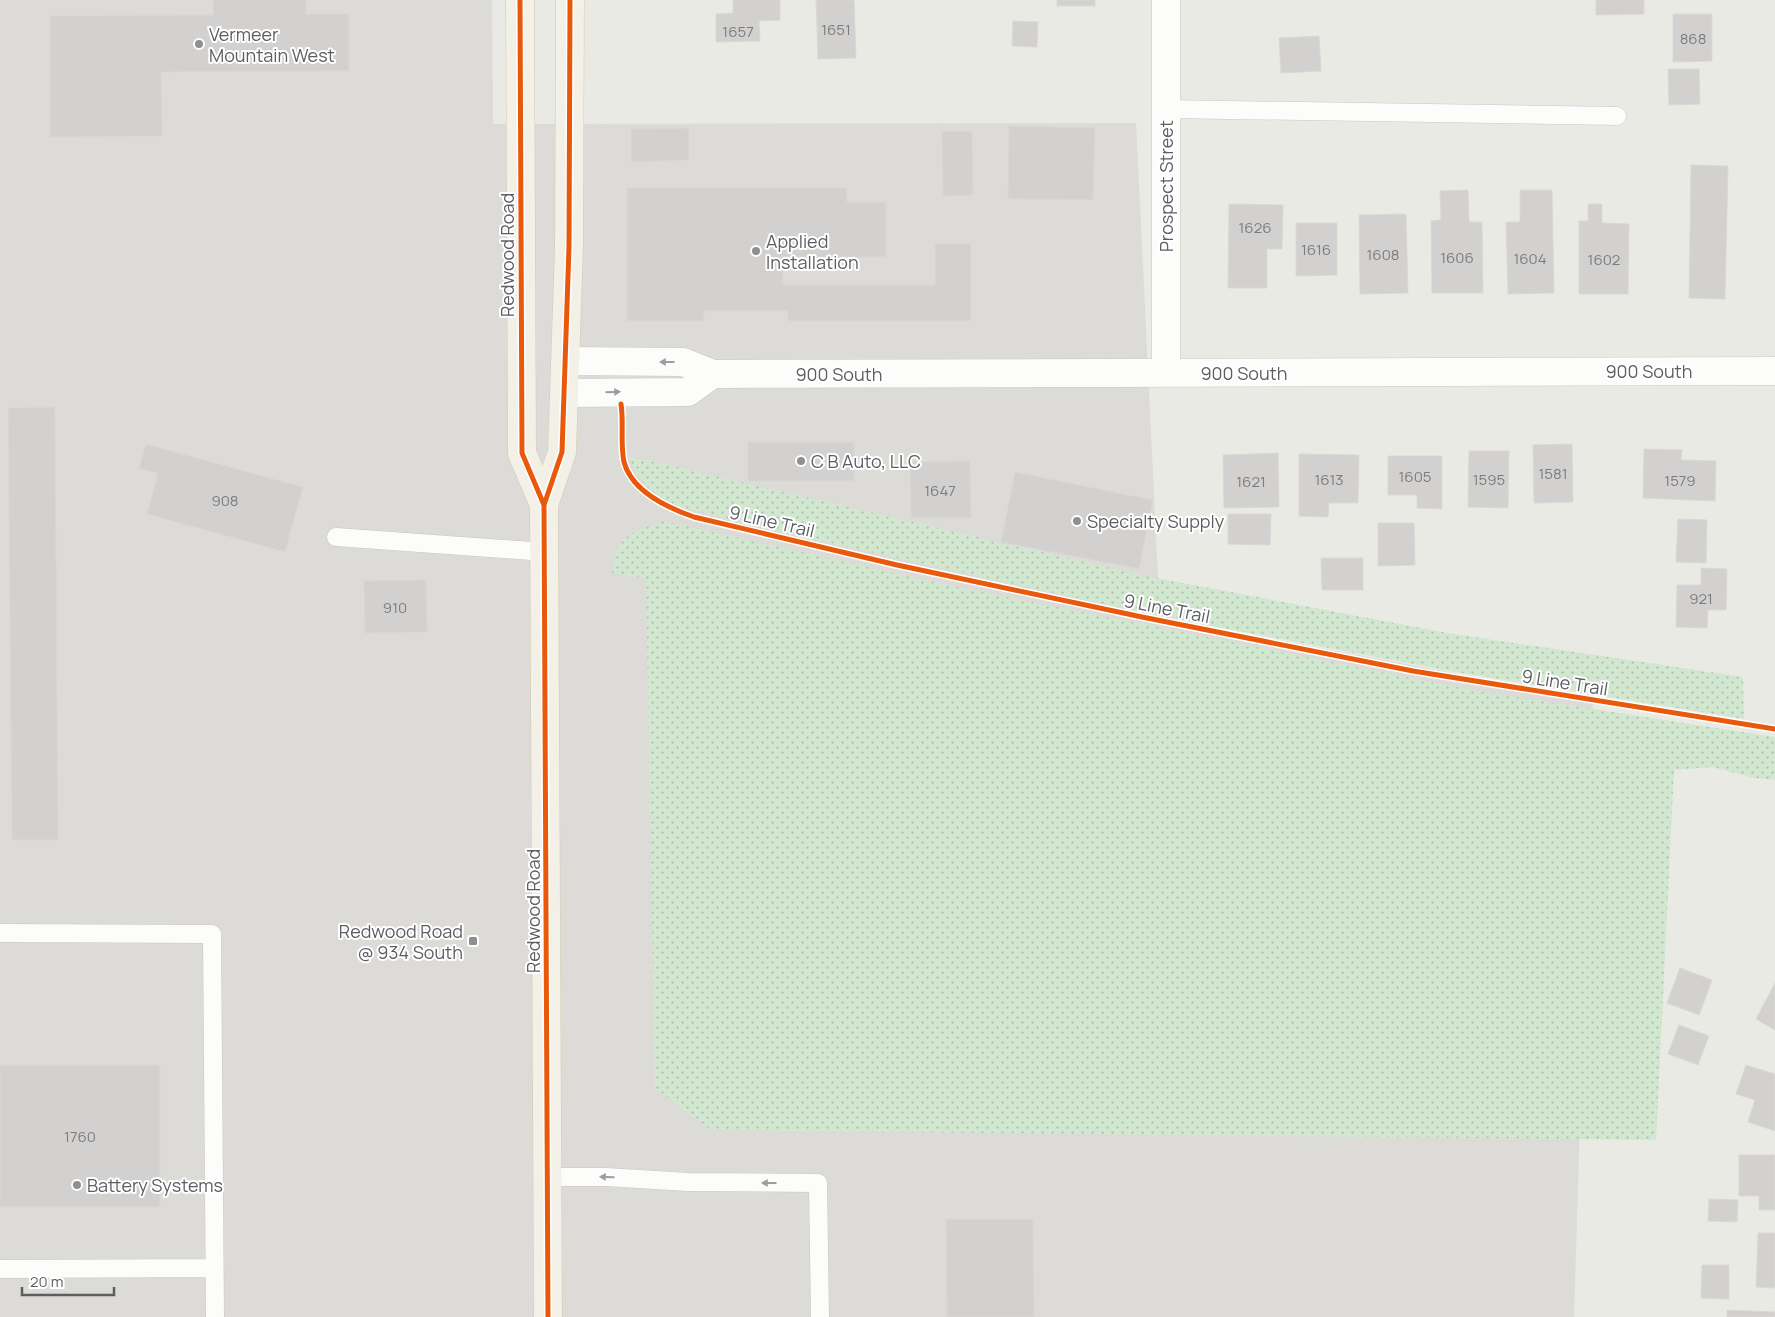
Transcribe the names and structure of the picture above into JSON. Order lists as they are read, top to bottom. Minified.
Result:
{"streets":{"main road":["Redwood Road"],"street":["Prospect Street","900 South"],"cycle path":["9 Line Trail"]},"crossings":[["Prospect Street","900 South"],["Redwood Road","900 South"]],"places":{"other":["Vermeer Mountain West","Applied Installation","C B Auto, LLC","Specialty Supply","Battery Systems"],"transit":["Redwood Road @ 934 South"]},"house_numbers":["1651","1657","868","1626","1616","1608","1606","1604","1602","1581","1605","1613","1595","1579","1621","1647","908","921","910","1760"],"scale_bar":"20 m"}
